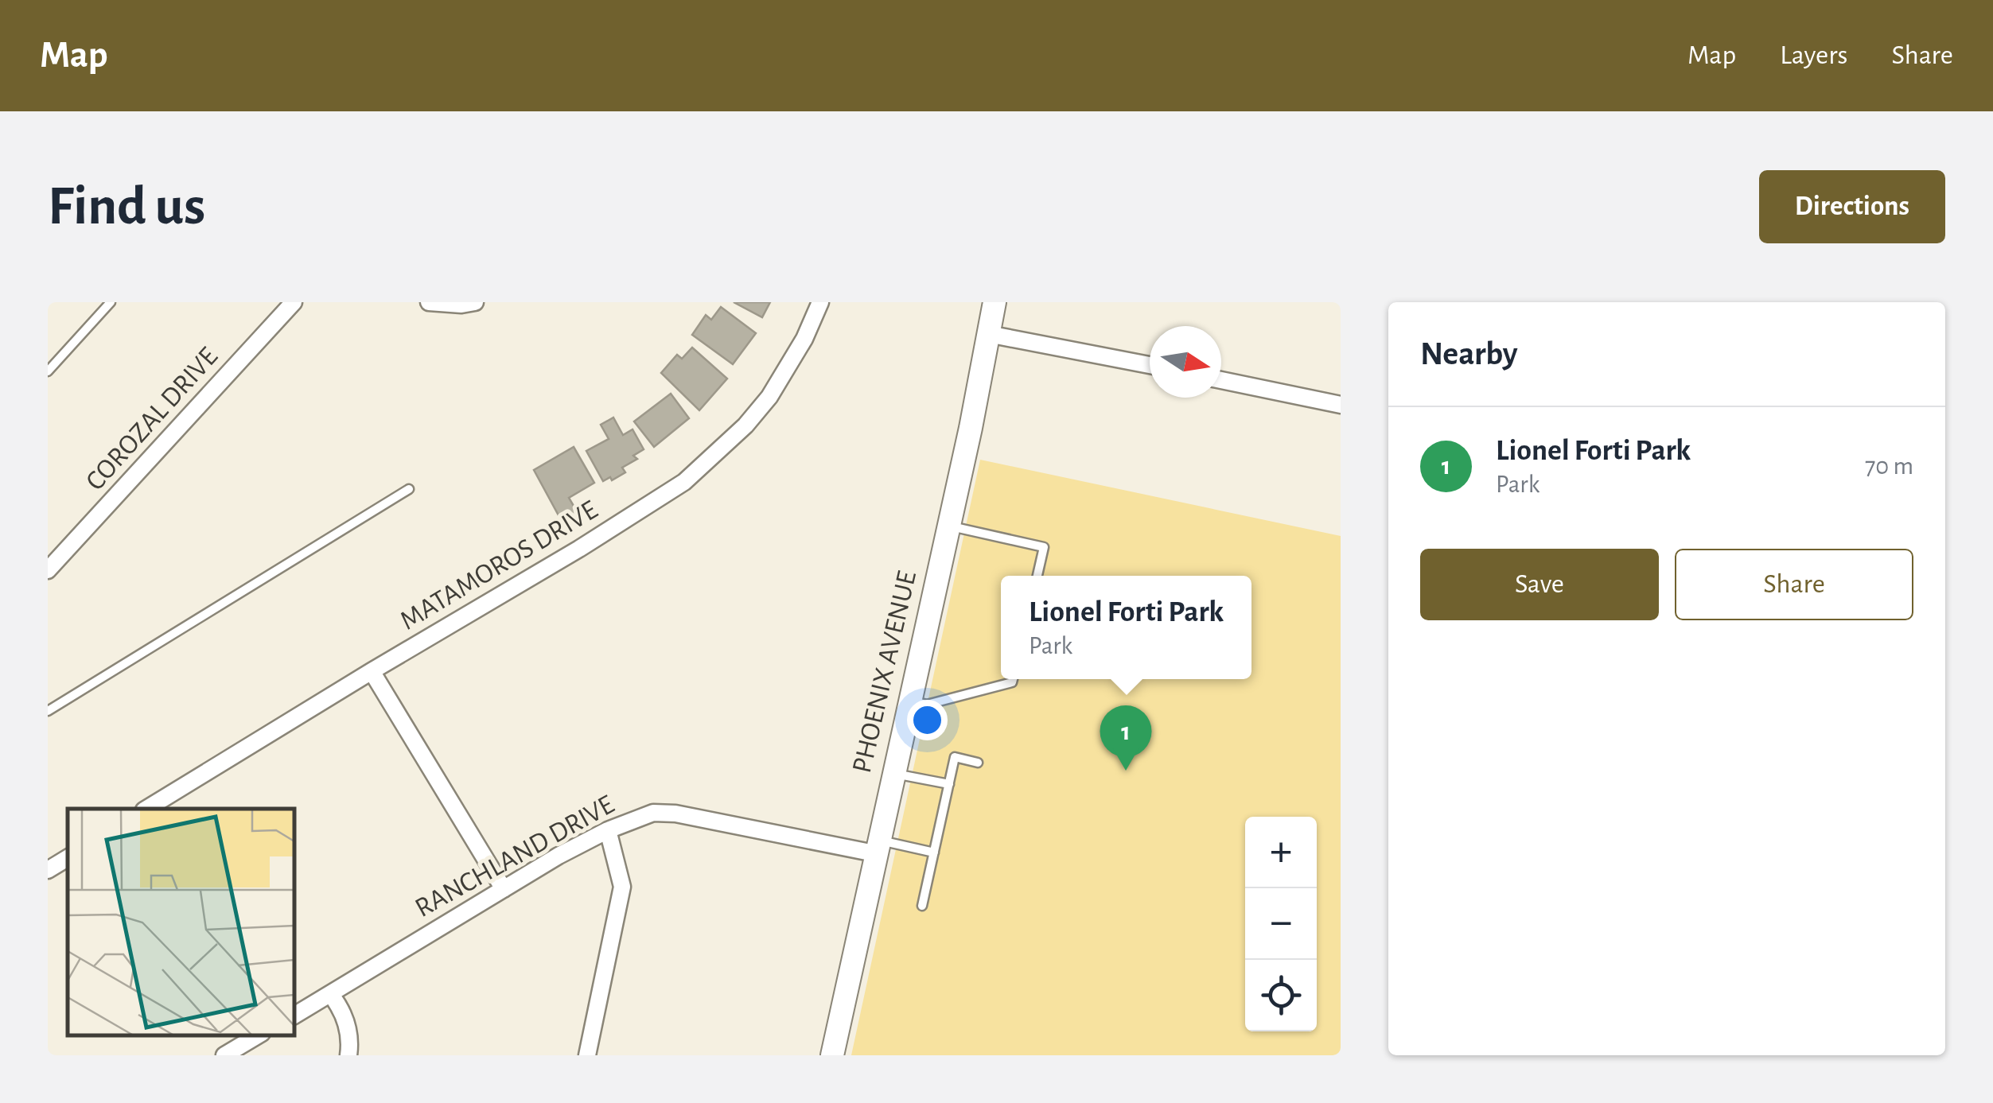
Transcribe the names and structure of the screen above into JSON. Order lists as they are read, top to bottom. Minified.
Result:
{"streets":{"street":["COROZAL DRIVE","MATAMOROS DRIVE","PHOENIX AVENUE","RANCHLAND DRIVE"]},"crossings":[["PHOENIX AVENUE","RANCHLAND DRIVE"]],"north":"right","page":{"header":"Map","nav":["Map","Layers","Share"],"buttons":["Directions",["Save","Share"]],"title":"Find us","heading":"Nearby","list":[{"mark":"1","name":"Lionel Forti Park","note":"Park","value":"70 m"}],"popup":["Lionel Forti Park","Park"],"pins":"1","map_buttons":["+","−"]}}
